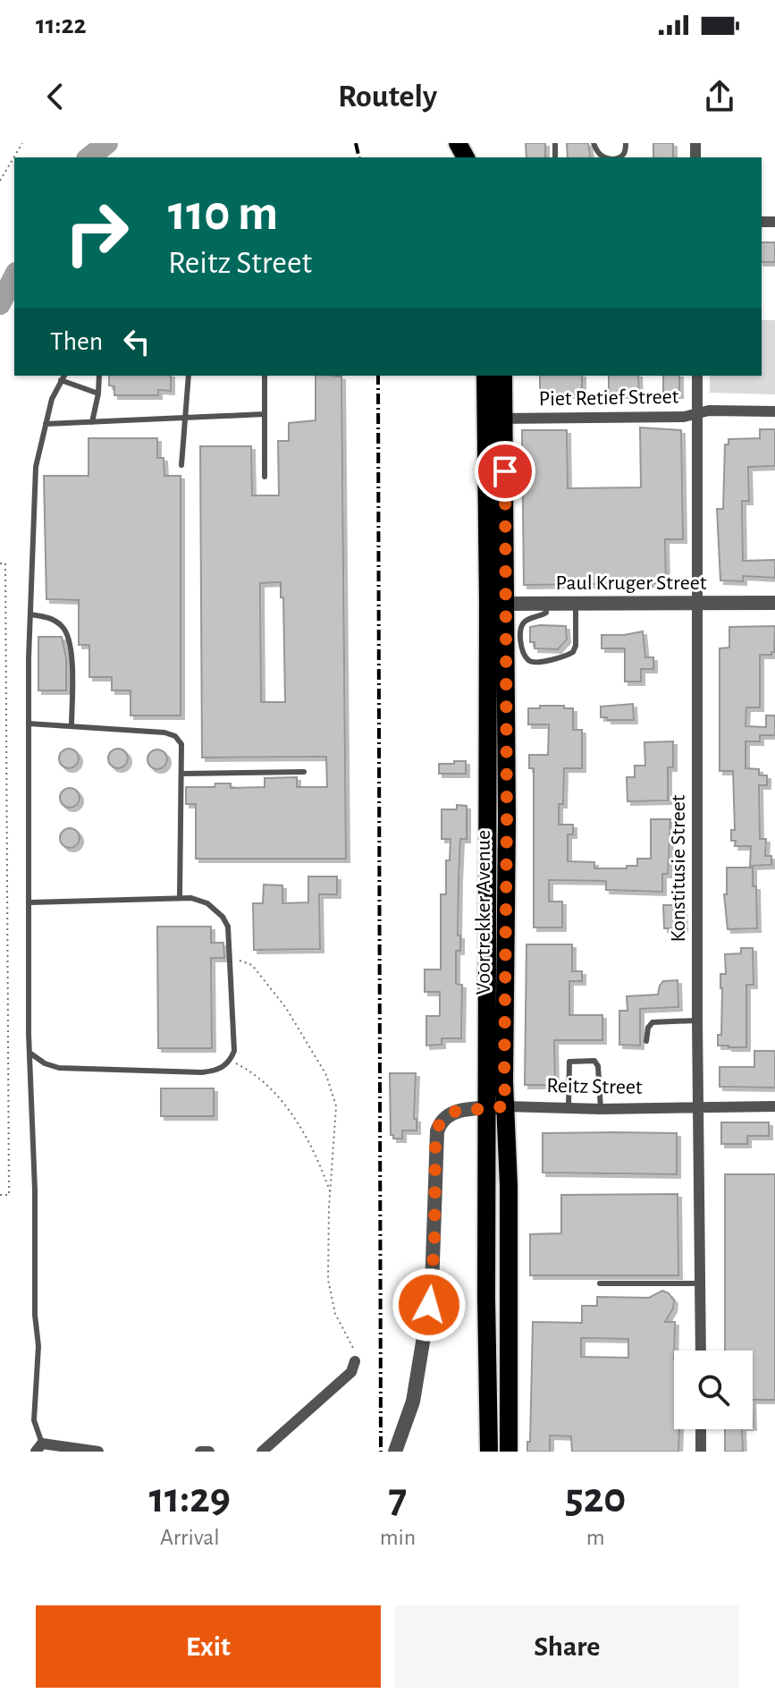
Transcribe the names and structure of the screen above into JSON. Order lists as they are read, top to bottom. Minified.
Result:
{"streets":{"main road":["Voortrekker Avenue"],"street":["Piet Retief Street","Paul Kruger Street","Konstitusie Street","Reitz Street"]},"crossings":[["Piet Retief Street","Konstitusie Street"],["Piet Retief Street","Voortrekker Avenue"],["Paul Kruger Street","Konstitusie Street"],["Paul Kruger Street","Voortrekker Avenue"],["Konstitusie Street","Reitz Street"],["Voortrekker Avenue","Reitz Street"]],"page":{"status":"11:22","header":"Routely","turn":["110 m","Reitz Street"],"then":"Then","eta":["11:29","Arrival","7","min","520","m"],"buttons":["Exit","Share"]}}
